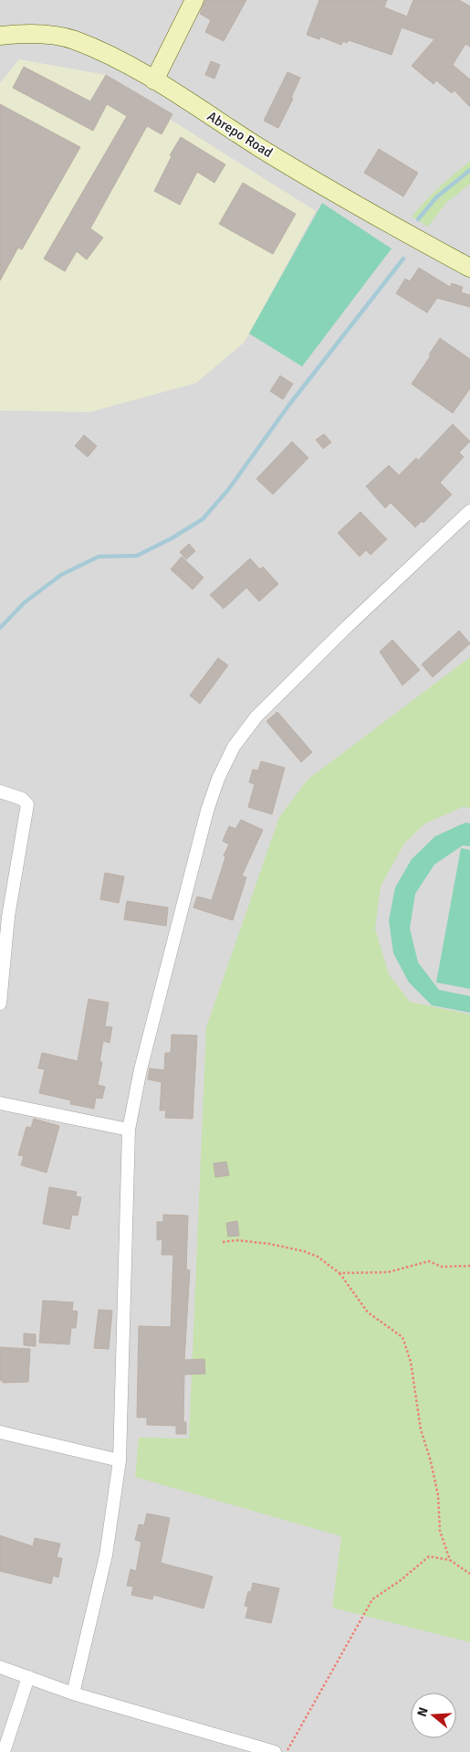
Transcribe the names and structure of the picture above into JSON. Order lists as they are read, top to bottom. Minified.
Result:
{"streets":{"main road":["Abrepo Road"]},"north":"left"}
